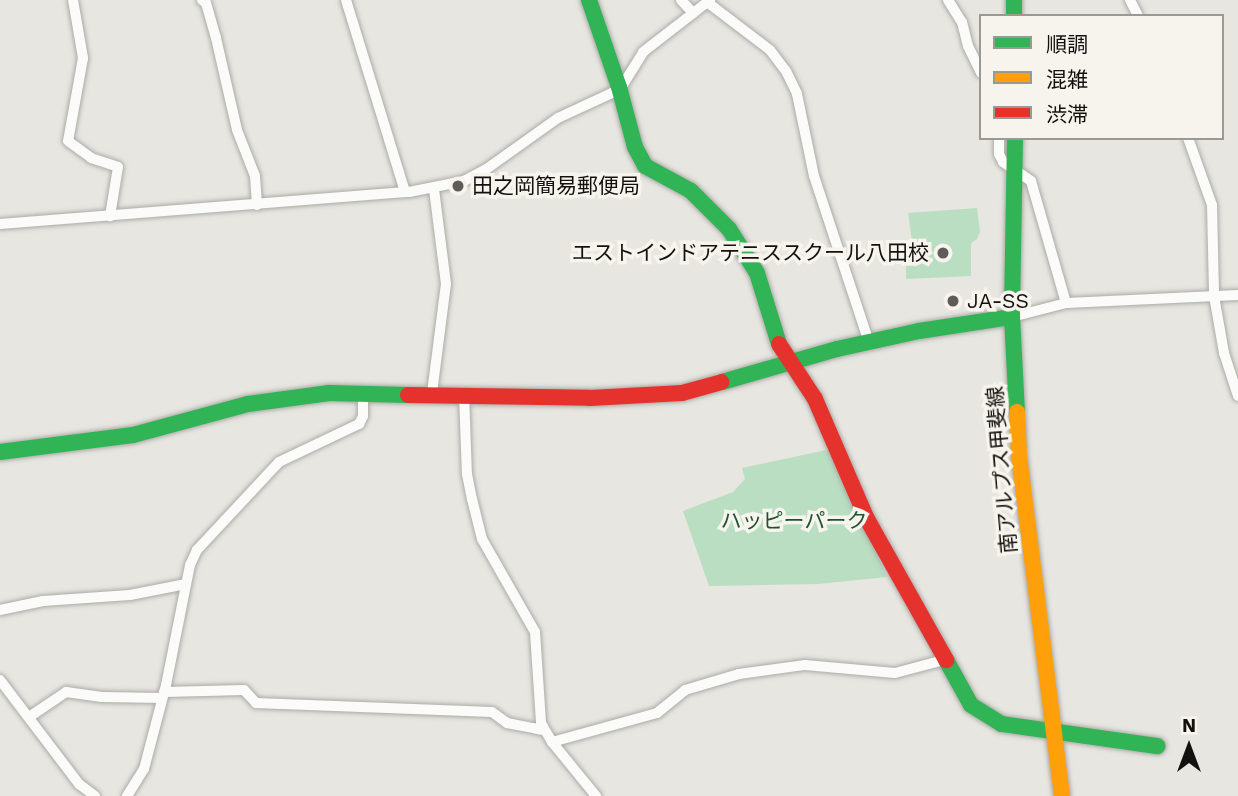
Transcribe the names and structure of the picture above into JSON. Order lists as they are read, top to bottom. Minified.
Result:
{"streets":{"street":["南アルプス甲斐線"]},"parks":["ハッピーパーク"],"places":["田之岡簡易郵便局","エストインドアテニススクール八田校","JA-SS"],"legend":["順調","混雑","渋滞"],"north":"top"}
